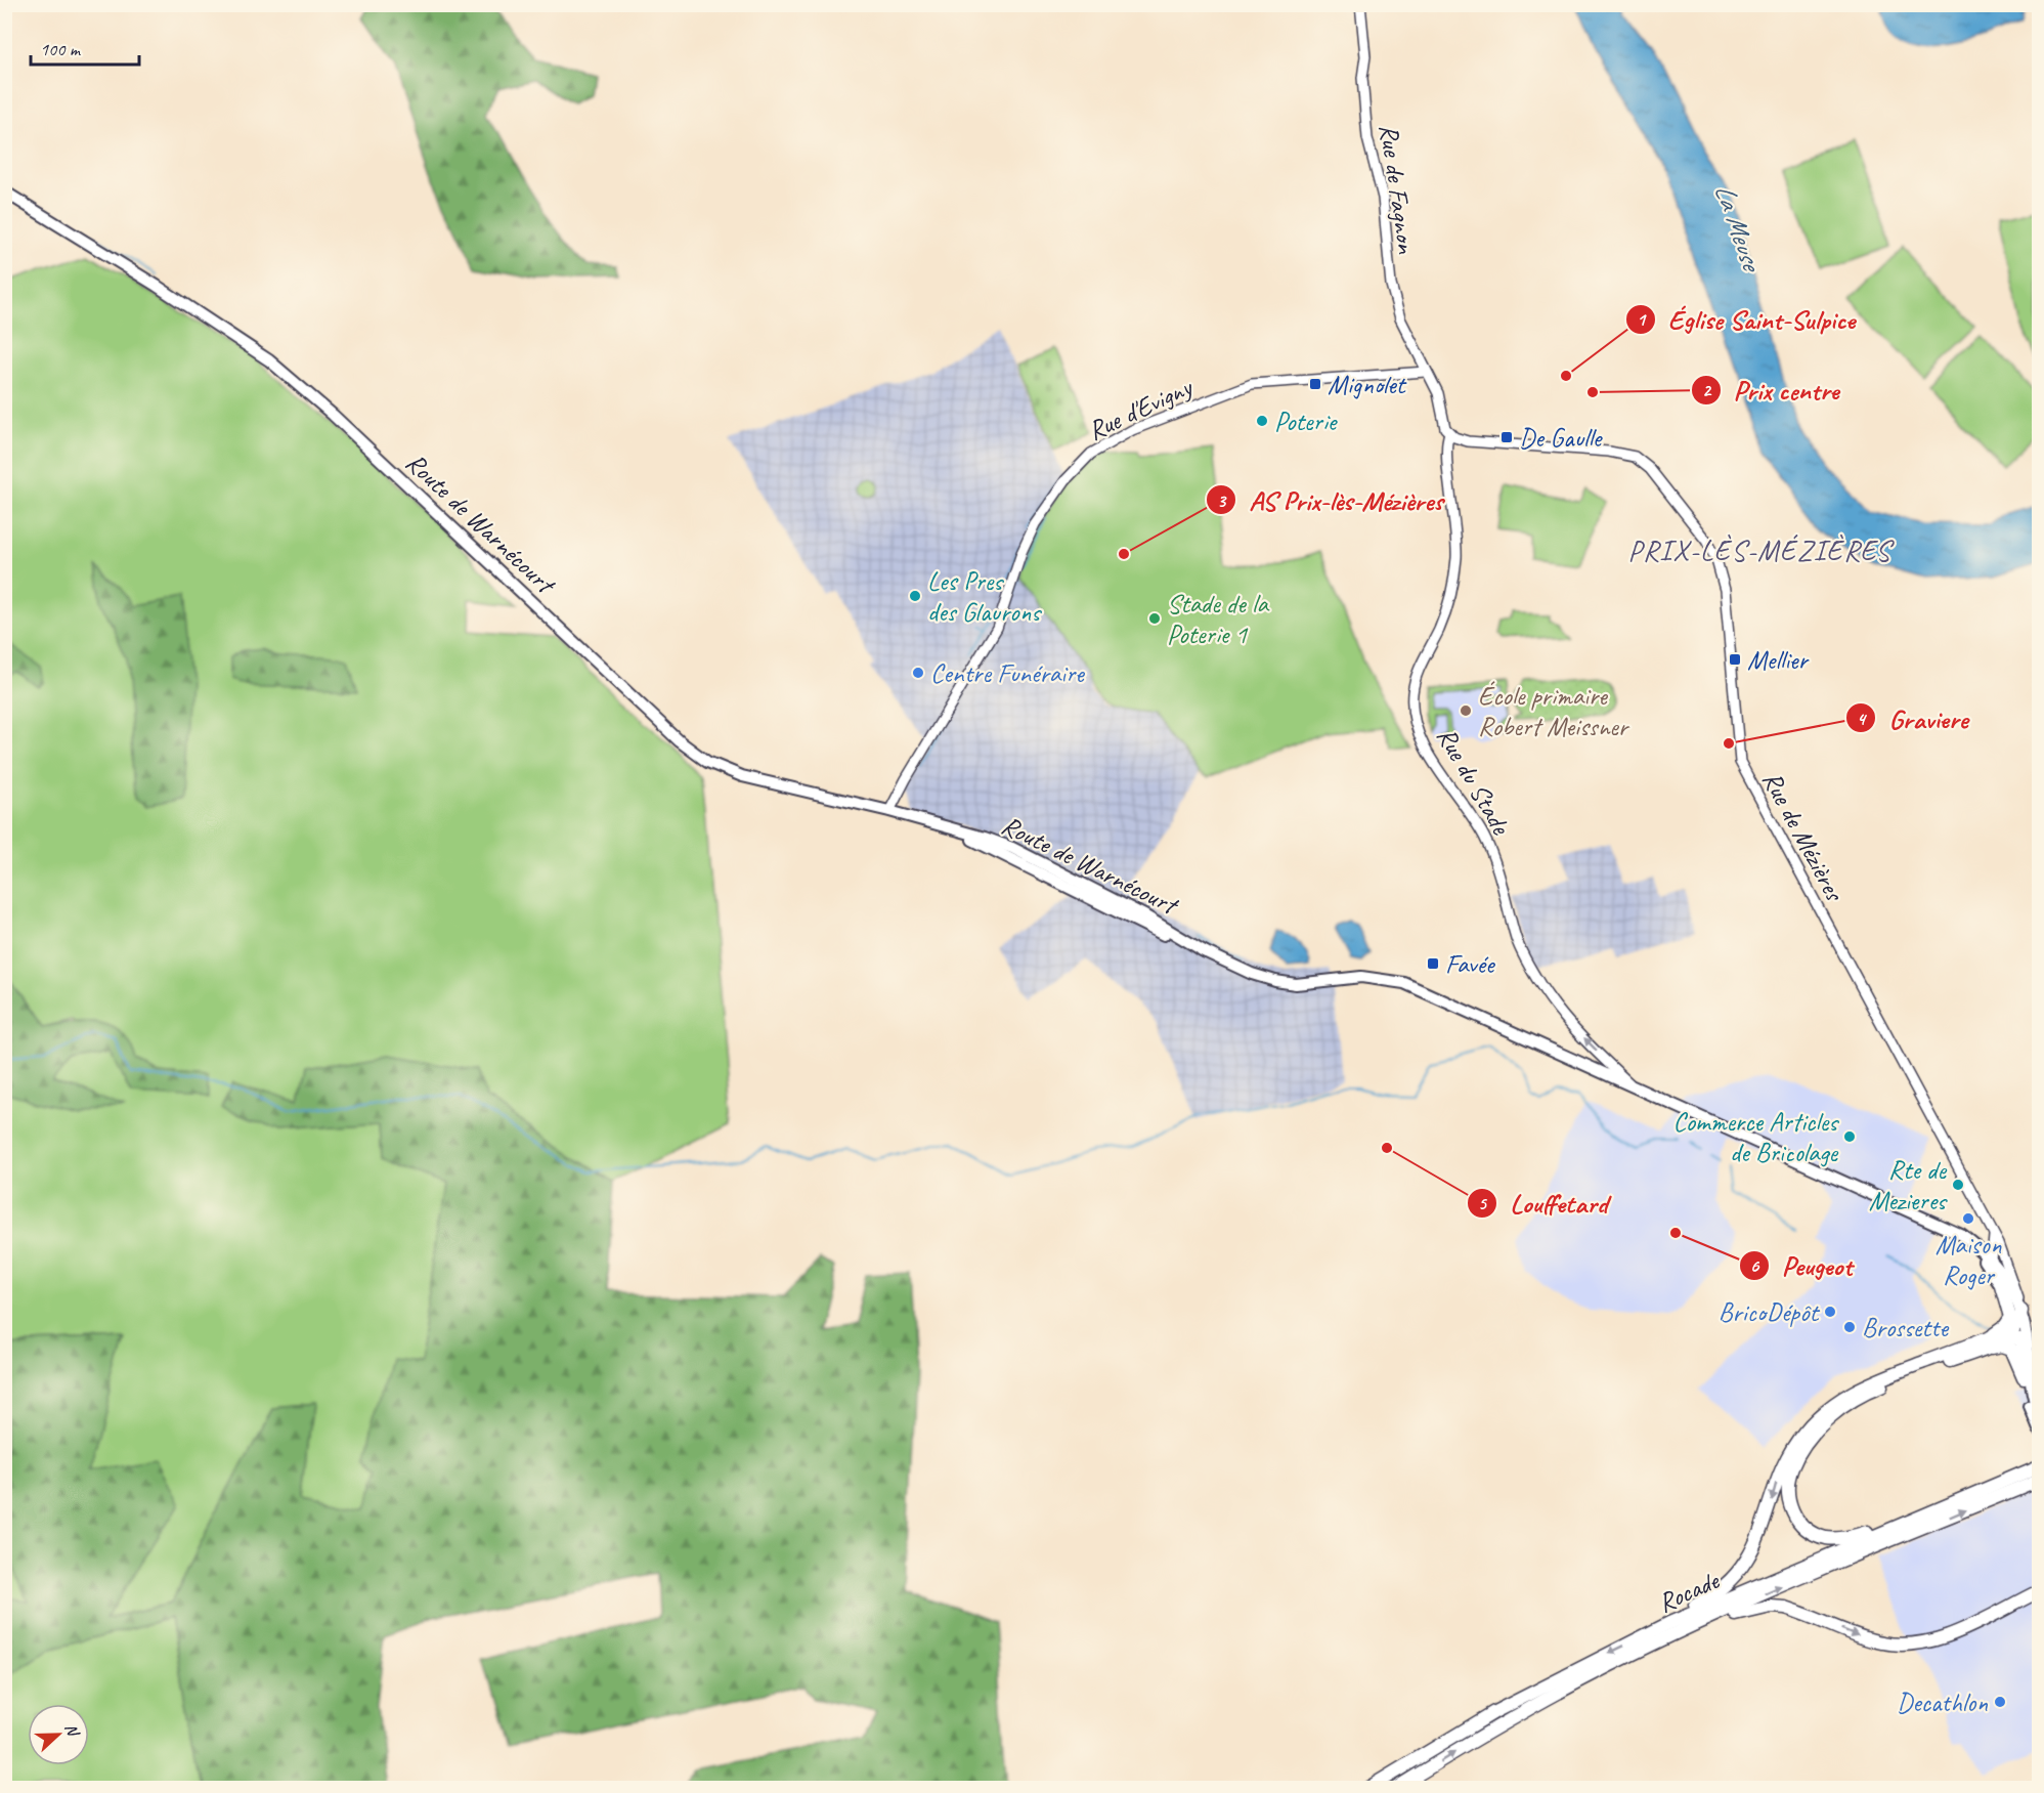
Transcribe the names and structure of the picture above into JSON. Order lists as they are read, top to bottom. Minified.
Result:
{"streets":{"highway":["Rocade"],"main road":["Route de Warnécourt"],"street":["Rue de Fagnon","Rue d'Evigny","Rue du Stade","Rue de Mézières"]},"crossings":[["Rue de Fagnon","Rue d'Evigny"],["Rue de Fagnon","Rue du Stade"],["Rue d'Evigny","Route de Warnécourt"],["Rue d'Evigny","Rue du Stade"],["Route de Warnécourt","Rue du Stade"],["Route de Warnécourt","Rue de Mézières"],["Rue du Stade","Rue de Mézières"]],"one_way":["Rue du Stade"],"districts":["PRIX-LÈS-MÉZIÈRES"],"water":["La Meuse"],"places":{"other":["Église Saint-Sulpice","Prix centre","Poterie","AS Prix-lès-Mézières","Les Pres des Glaurons","Stade de la Poterie 1","Centre Funéraire","École primaire Robert Meissner","Graviere","Commerce Articles de Bricolage","Louffetard","Rte de Mezieres","Maison Roger","Peugeot","BricoDépôt","Brossette","Decathlon"],"transit":["Mignolet","De Gaulle","Mellier","Favée"]},"scale_bar":"100 m","north":"right"}
